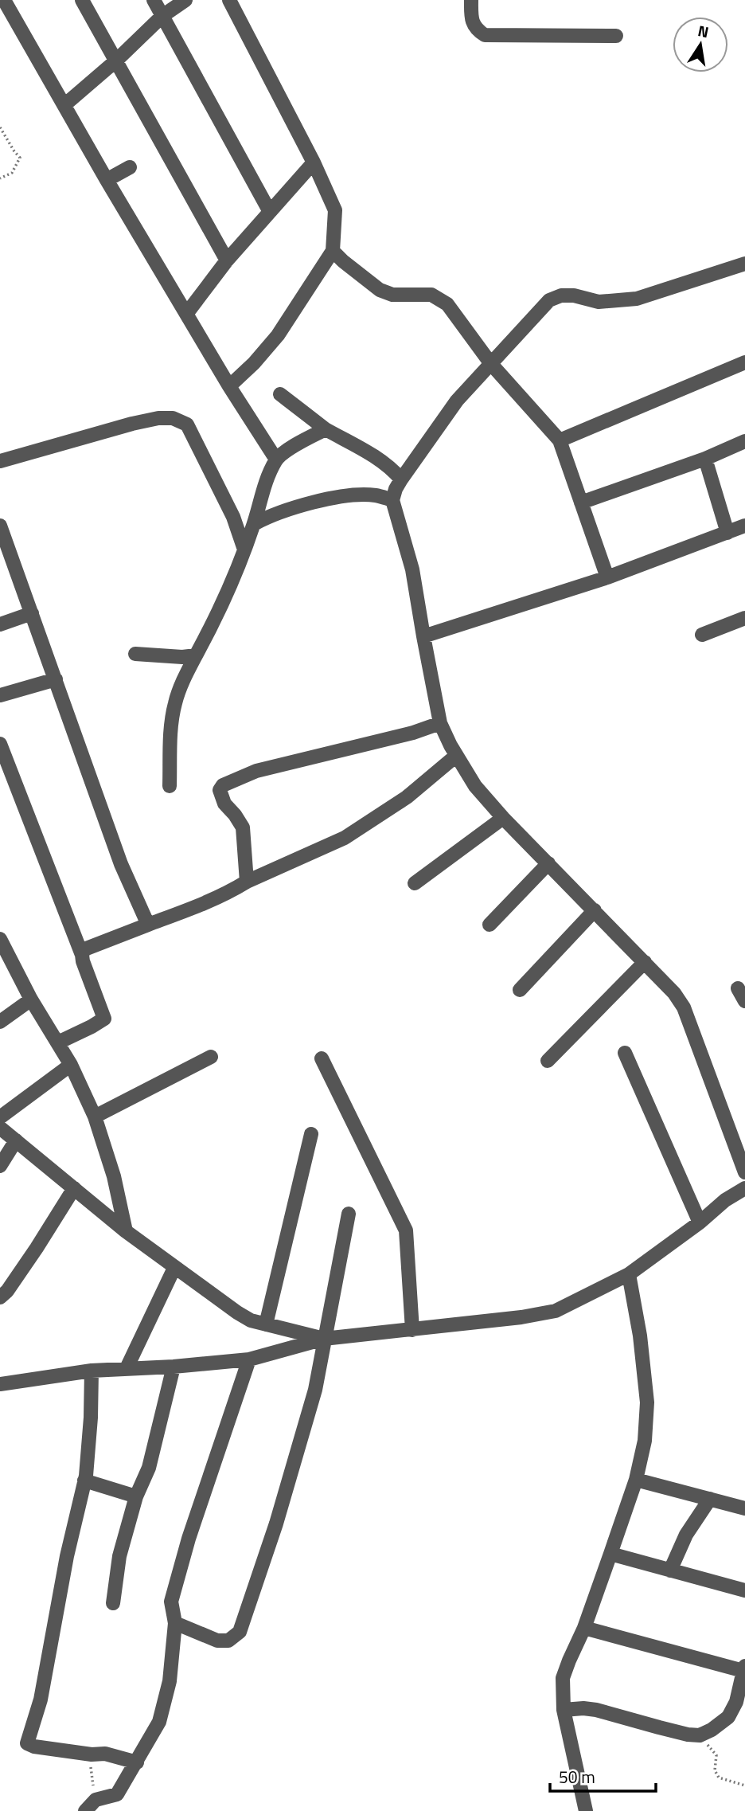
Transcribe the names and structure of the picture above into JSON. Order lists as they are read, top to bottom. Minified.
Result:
{"scale_bar":"50 m","north":"top"}
